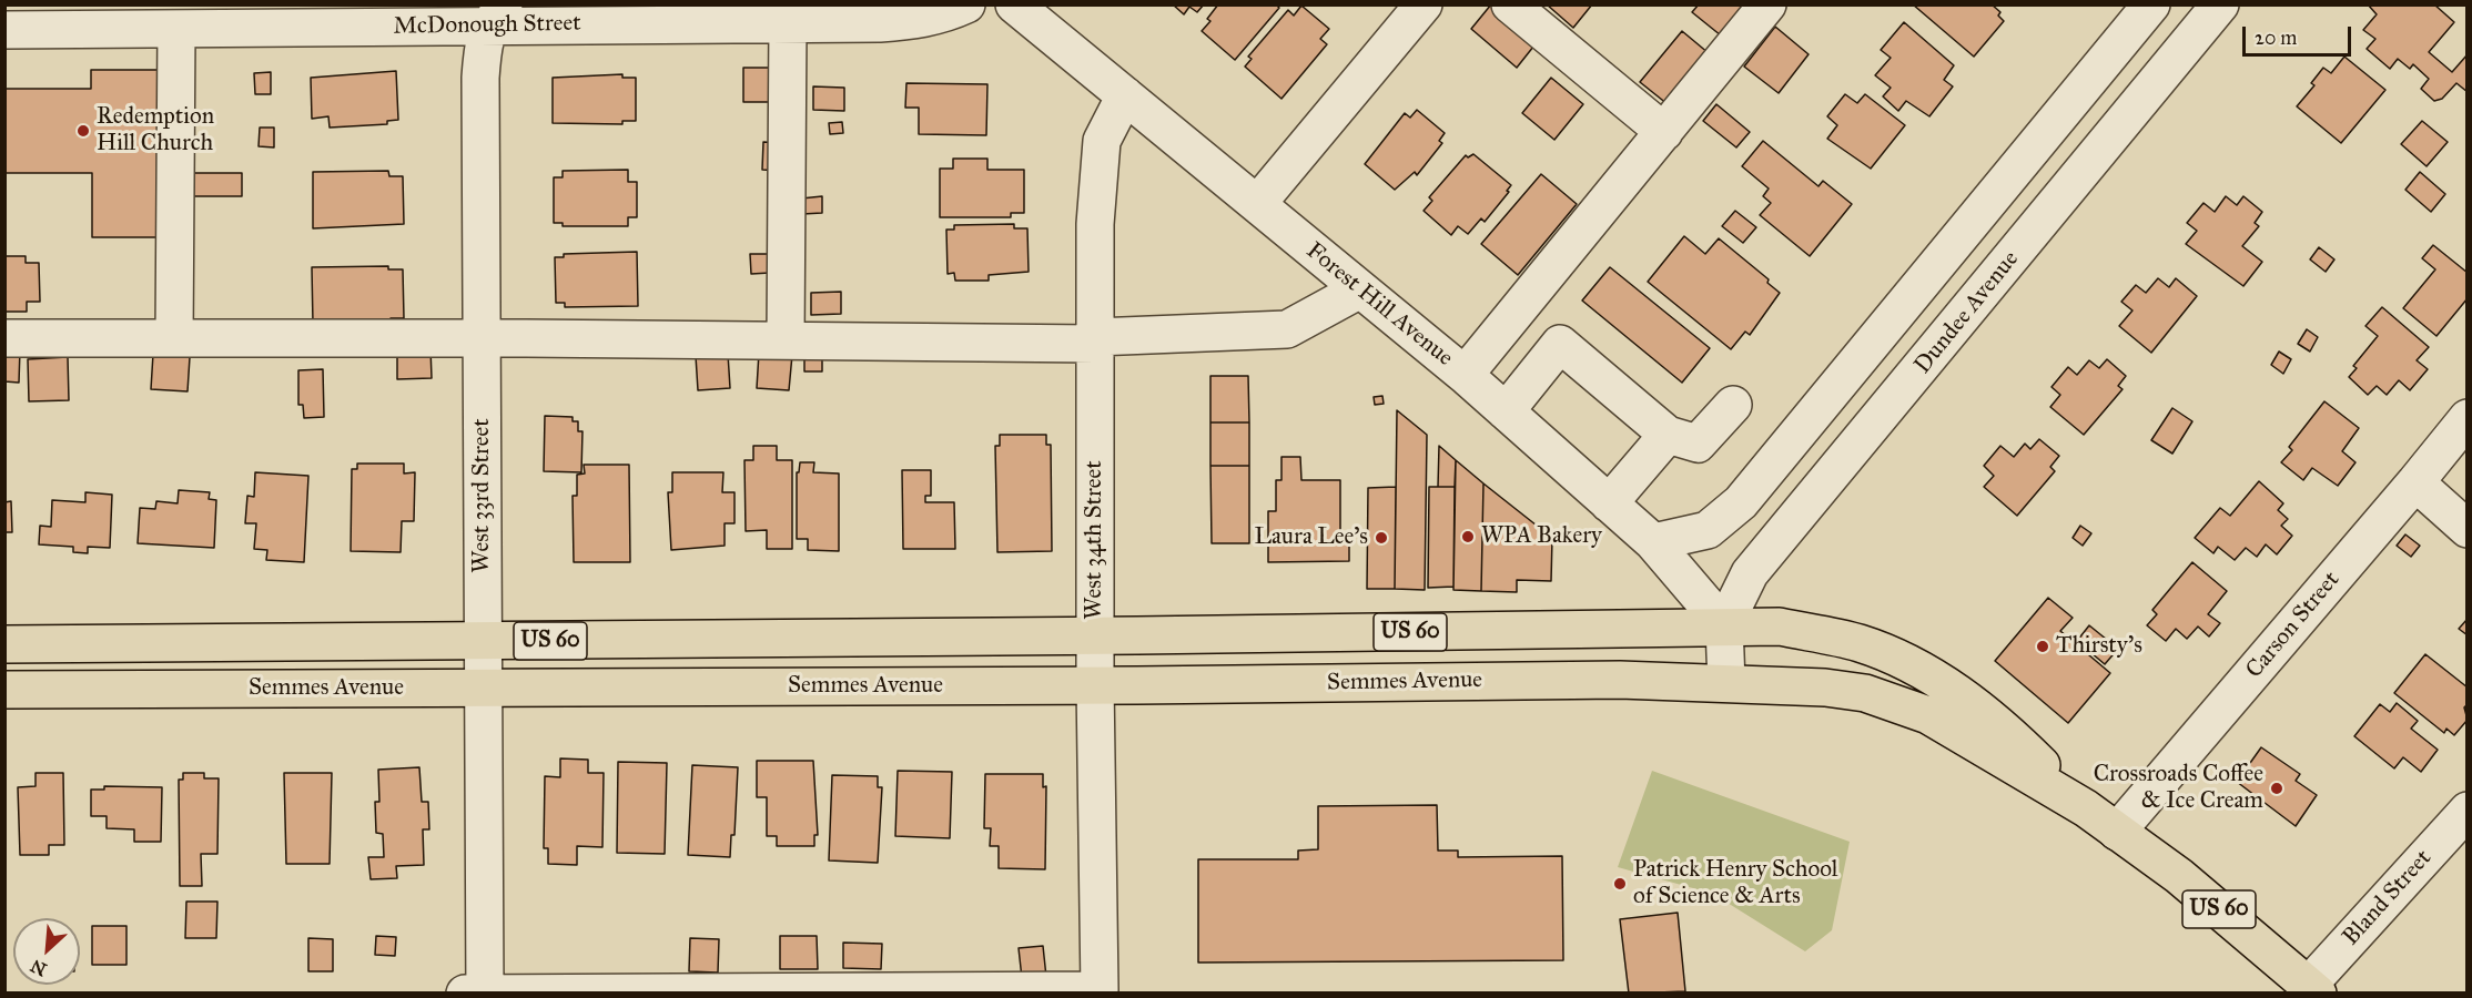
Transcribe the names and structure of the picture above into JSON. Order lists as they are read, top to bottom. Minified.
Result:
{"streets":{"main road":["US 60","Semmes Avenue"],"street":["McDonough Street","Forest Hill Avenue","Dundee Avenue","West 33rd Street","West 34th Street","Carson Street","Bland Street"]},"crossings":[["McDonough Street","West 33rd Street"],["Forest Hill Avenue","Dundee Avenue"],["Forest Hill Avenue","West 34th Street"],["Forest Hill Avenue","US 60"],["Forest Hill Avenue","Semmes Avenue"],["Dundee Avenue","US 60"],["Dundee Avenue","Semmes Avenue"],["West 33rd Street","Semmes Avenue"],["West 34th Street","Semmes Avenue"],["Carson Street","US 60"],["US 60","Semmes Avenue"],["US 60","Bland Street"]],"places":["Redemption Hill Church","WPA Bakery","Laura Lee's","Thirsty's","Crossroads Coffee & Ice Cream","Patrick Henry School of Science & Arts"],"scale_bar":"20 m","north":"bottom left"}
